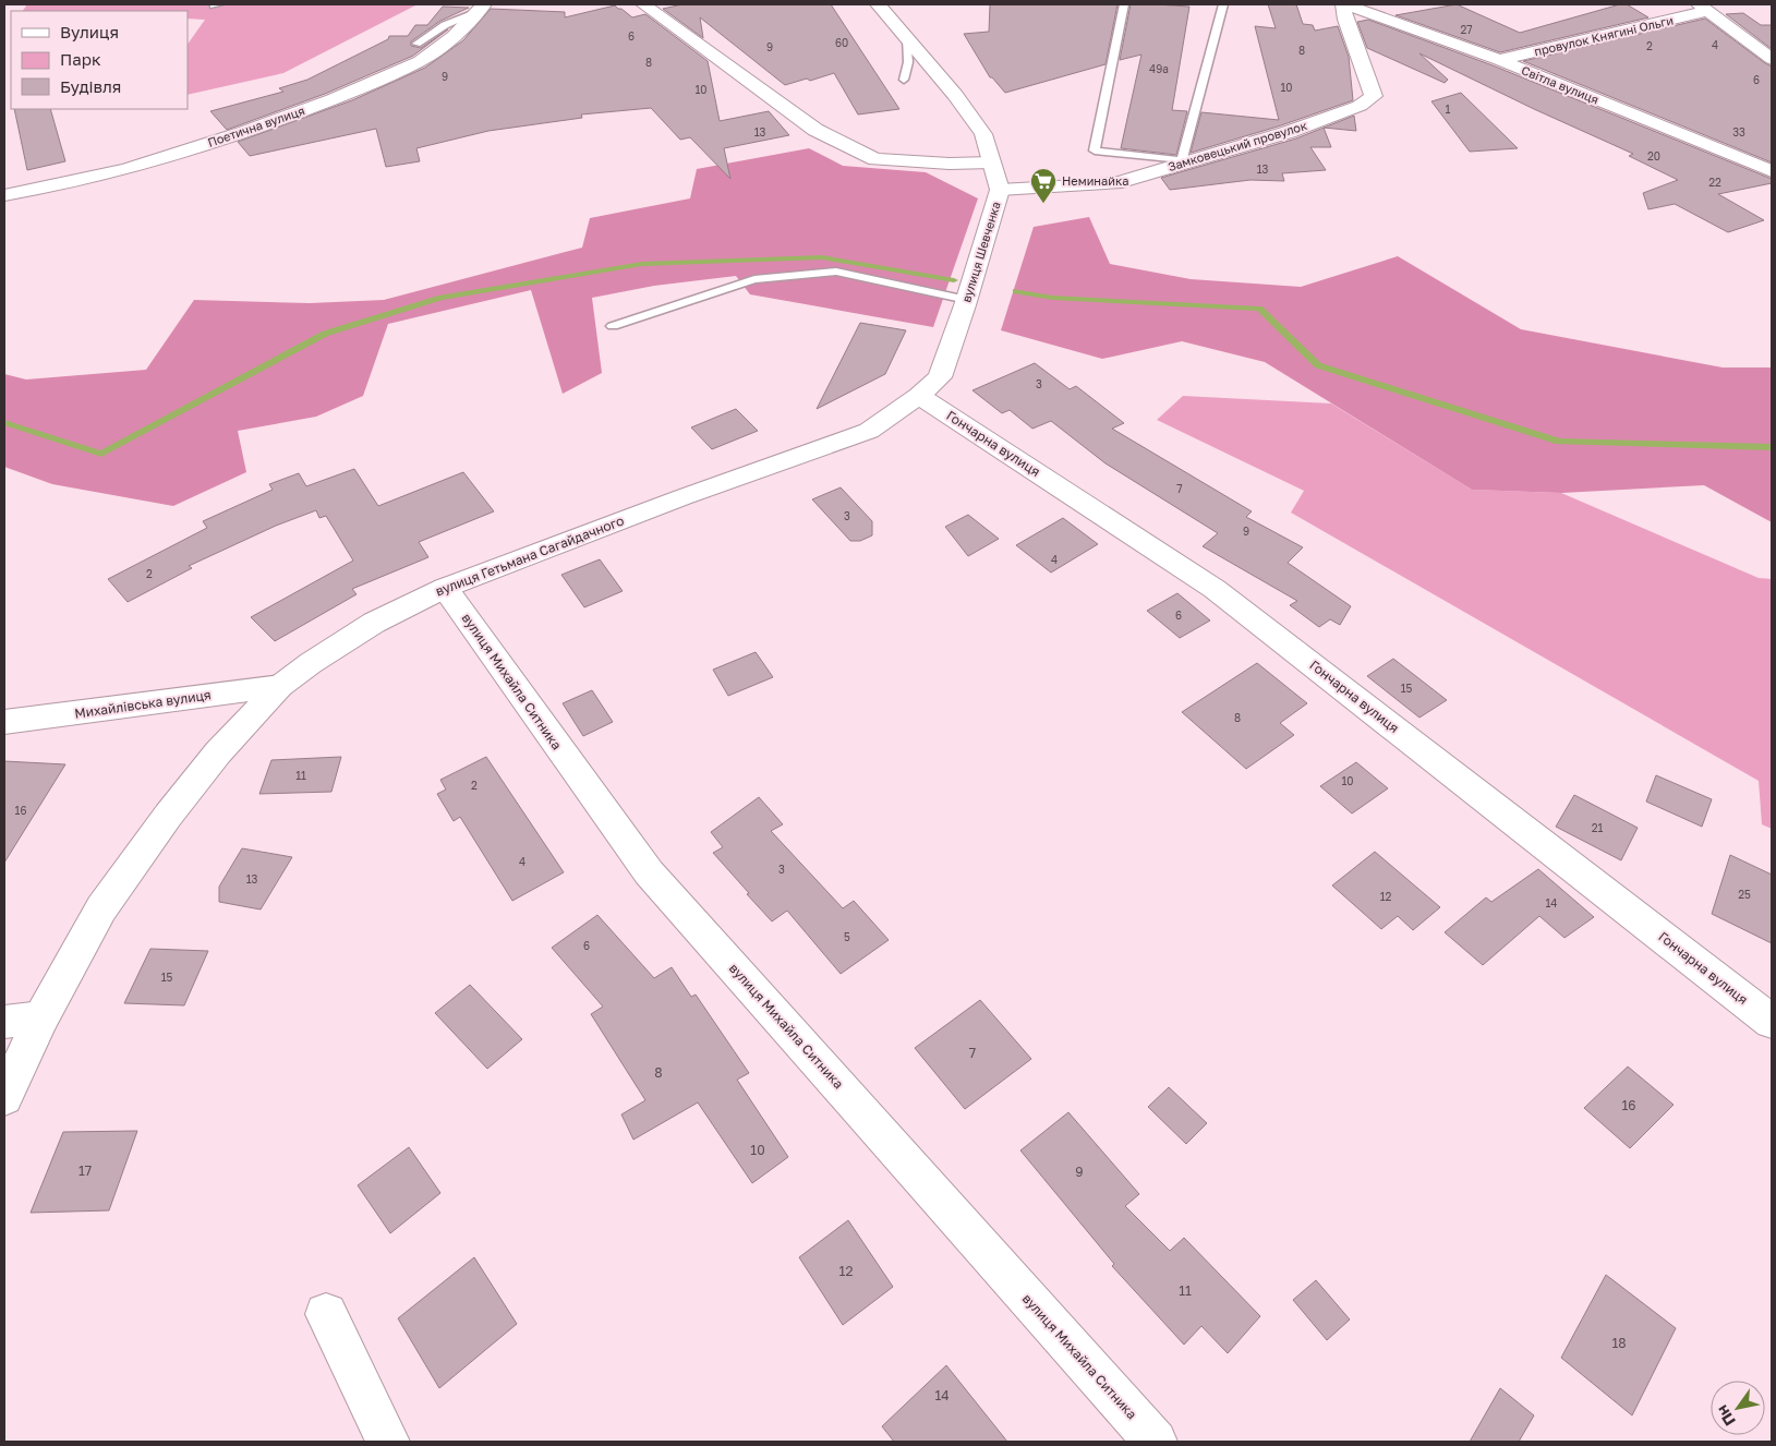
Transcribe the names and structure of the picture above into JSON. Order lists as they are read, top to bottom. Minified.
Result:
{"streets":{"street":["провулок Княгині Ольги","Світла вулиця","Поетична вулиця","Замковецький провулок","вулиця Шевченка","Гончарна вулиця","вулиця Гетьмана Сагайдачного","вулиця Михайла Ситника","Михайлівська вулиця"]},"crossings":[["провулок Княгині Ольги","Світла вулиця"],["Світла вулиця","Замковецький провулок"],["Замковецький провулок","вулиця Шевченка"],["вулиця Шевченка","Гончарна вулиця"],["вулиця Шевченка","вулиця Гетьмана Сагайдачного"],["Гончарна вулиця","вулиця Гетьмана Сагайдачного"],["вулиця Гетьмана Сагайдачного","вулиця Михайла Ситника"],["вулиця Гетьмана Сагайдачного","Михайлівська вулиця"]],"places":{"supermarket":["Неминайка"]},"house_numbers":["27","6","60","4","2","9","8","8","49а","9","6","10","10","1","13","33","20","13","22","3","7","3","9","4","2","6","15","8","11","10","2","16","21","4","3","13","25","12","14","5","6","15","7","8","16","10","17","9","12","11","18","14"],"legend":["Вулиця","Парк","Будівля"],"north":"bottom left"}
